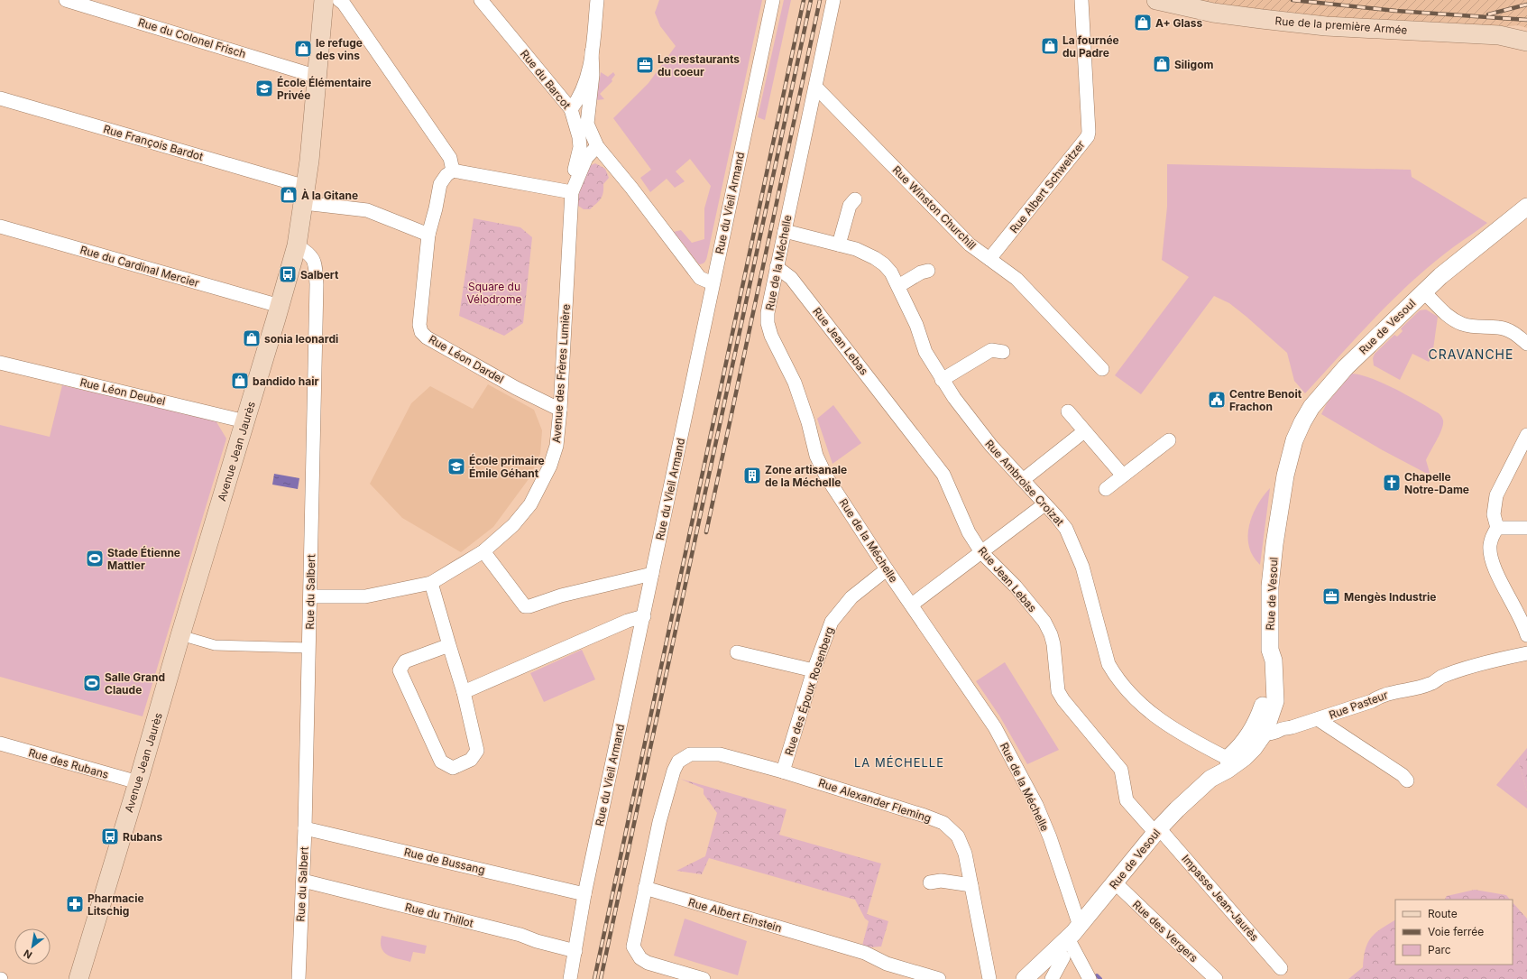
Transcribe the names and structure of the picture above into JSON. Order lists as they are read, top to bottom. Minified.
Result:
{"streets":{"main road":["Rue de la première Armée","Avenue Jean Jaurès"],"street":["Rue du Colonel Frisch","Rue du Barcot","Rue François Bardot","Rue Albert Schweitzer","Rue du Vieil Armand","Rue Winston Churchill","Rue de la Méchelle","Rue du Cardinal Mercier","Rue de Vesoul","Rue Jean Lebas","Rue Léon Dardel","Avenue des Frères Lumière","Rue Léon Deubel","Rue Ambroise Croizat","Rue du Salbert","Rue des Époux Rosenberg","Rue Pasteur","Rue des Rubans","Rue Alexander Fleming","Rue de Bussang","Impasse Jean-Jaurès","Rue du Thillot","Rue Albert Einstein","Rue des Vergers"]},"crossings":[["Rue du Colonel Frisch","Avenue Jean Jaurès"],["Rue du Barcot","Avenue des Frères Lumière"],["Rue François Bardot","Avenue Jean Jaurès"],["Rue Albert Schweitzer","Rue Winston Churchill"],["Rue du Vieil Armand","Rue de Bussang"],["Rue du Vieil Armand","Rue du Thillot"],["Rue Winston Churchill","Rue de la Méchelle"],["Rue de la Méchelle","Rue de Vesoul"],["Rue de la Méchelle","Rue Jean Lebas"],["Rue de la Méchelle","Rue Ambroise Croizat"],["Rue de la Méchelle","Rue des Époux Rosenberg"],["Rue du Cardinal Mercier","Avenue Jean Jaurès"],["Rue de Vesoul","Rue Jean Lebas"],["Rue de Vesoul","Rue Ambroise Croizat"],["Rue de Vesoul","Rue Pasteur"],["Rue de Vesoul","Impasse Jean-Jaurès"],["Rue de Vesoul","Rue des Vergers"],["Rue Jean Lebas","Impasse Jean-Jaurès"],["Rue Léon Dardel","Avenue des Frères Lumière"],["Avenue des Frères Lumière","Rue du Salbert"],["Rue Léon Deubel","Avenue Jean Jaurès"],["Avenue Jean Jaurès","Rue du Salbert"],["Avenue Jean Jaurès","Rue des Rubans"],["Rue du Salbert","Rue de Bussang"],["Rue du Salbert","Rue du Thillot"],["Rue des Époux Rosenberg","Rue Alexander Fleming"],["Rue Alexander Fleming","Rue Albert Einstein"]],"districts":["CRAVANCHE","LA MÉCHELLE"],"parks":["Square du Vélodrome"],"places":{"shop":["A+ Glass","La fournée du Padre","le refuge des vins","Siligom","À la Gitane","sonia leonardi","bandido hair"],"office":["Les restaurants du coeur","Mengès Industrie"],"school or university":["École Élémentaire Privée","École primaire Émile Géhant"],"bus stop":["Salbert","Rubans"],"public building":["Centre Benoit Frachon"],"building":["Zone artisanale de la Méchelle"],"church":["Chapelle Notre-Dame"],"sports":["Stade Étienne Mattler","Salle Grand Claude"],"pharmacy":["Pharmacie Litschig"]},"legend":["Route","Voie ferrée","Parc"],"north":"bottom left"}
